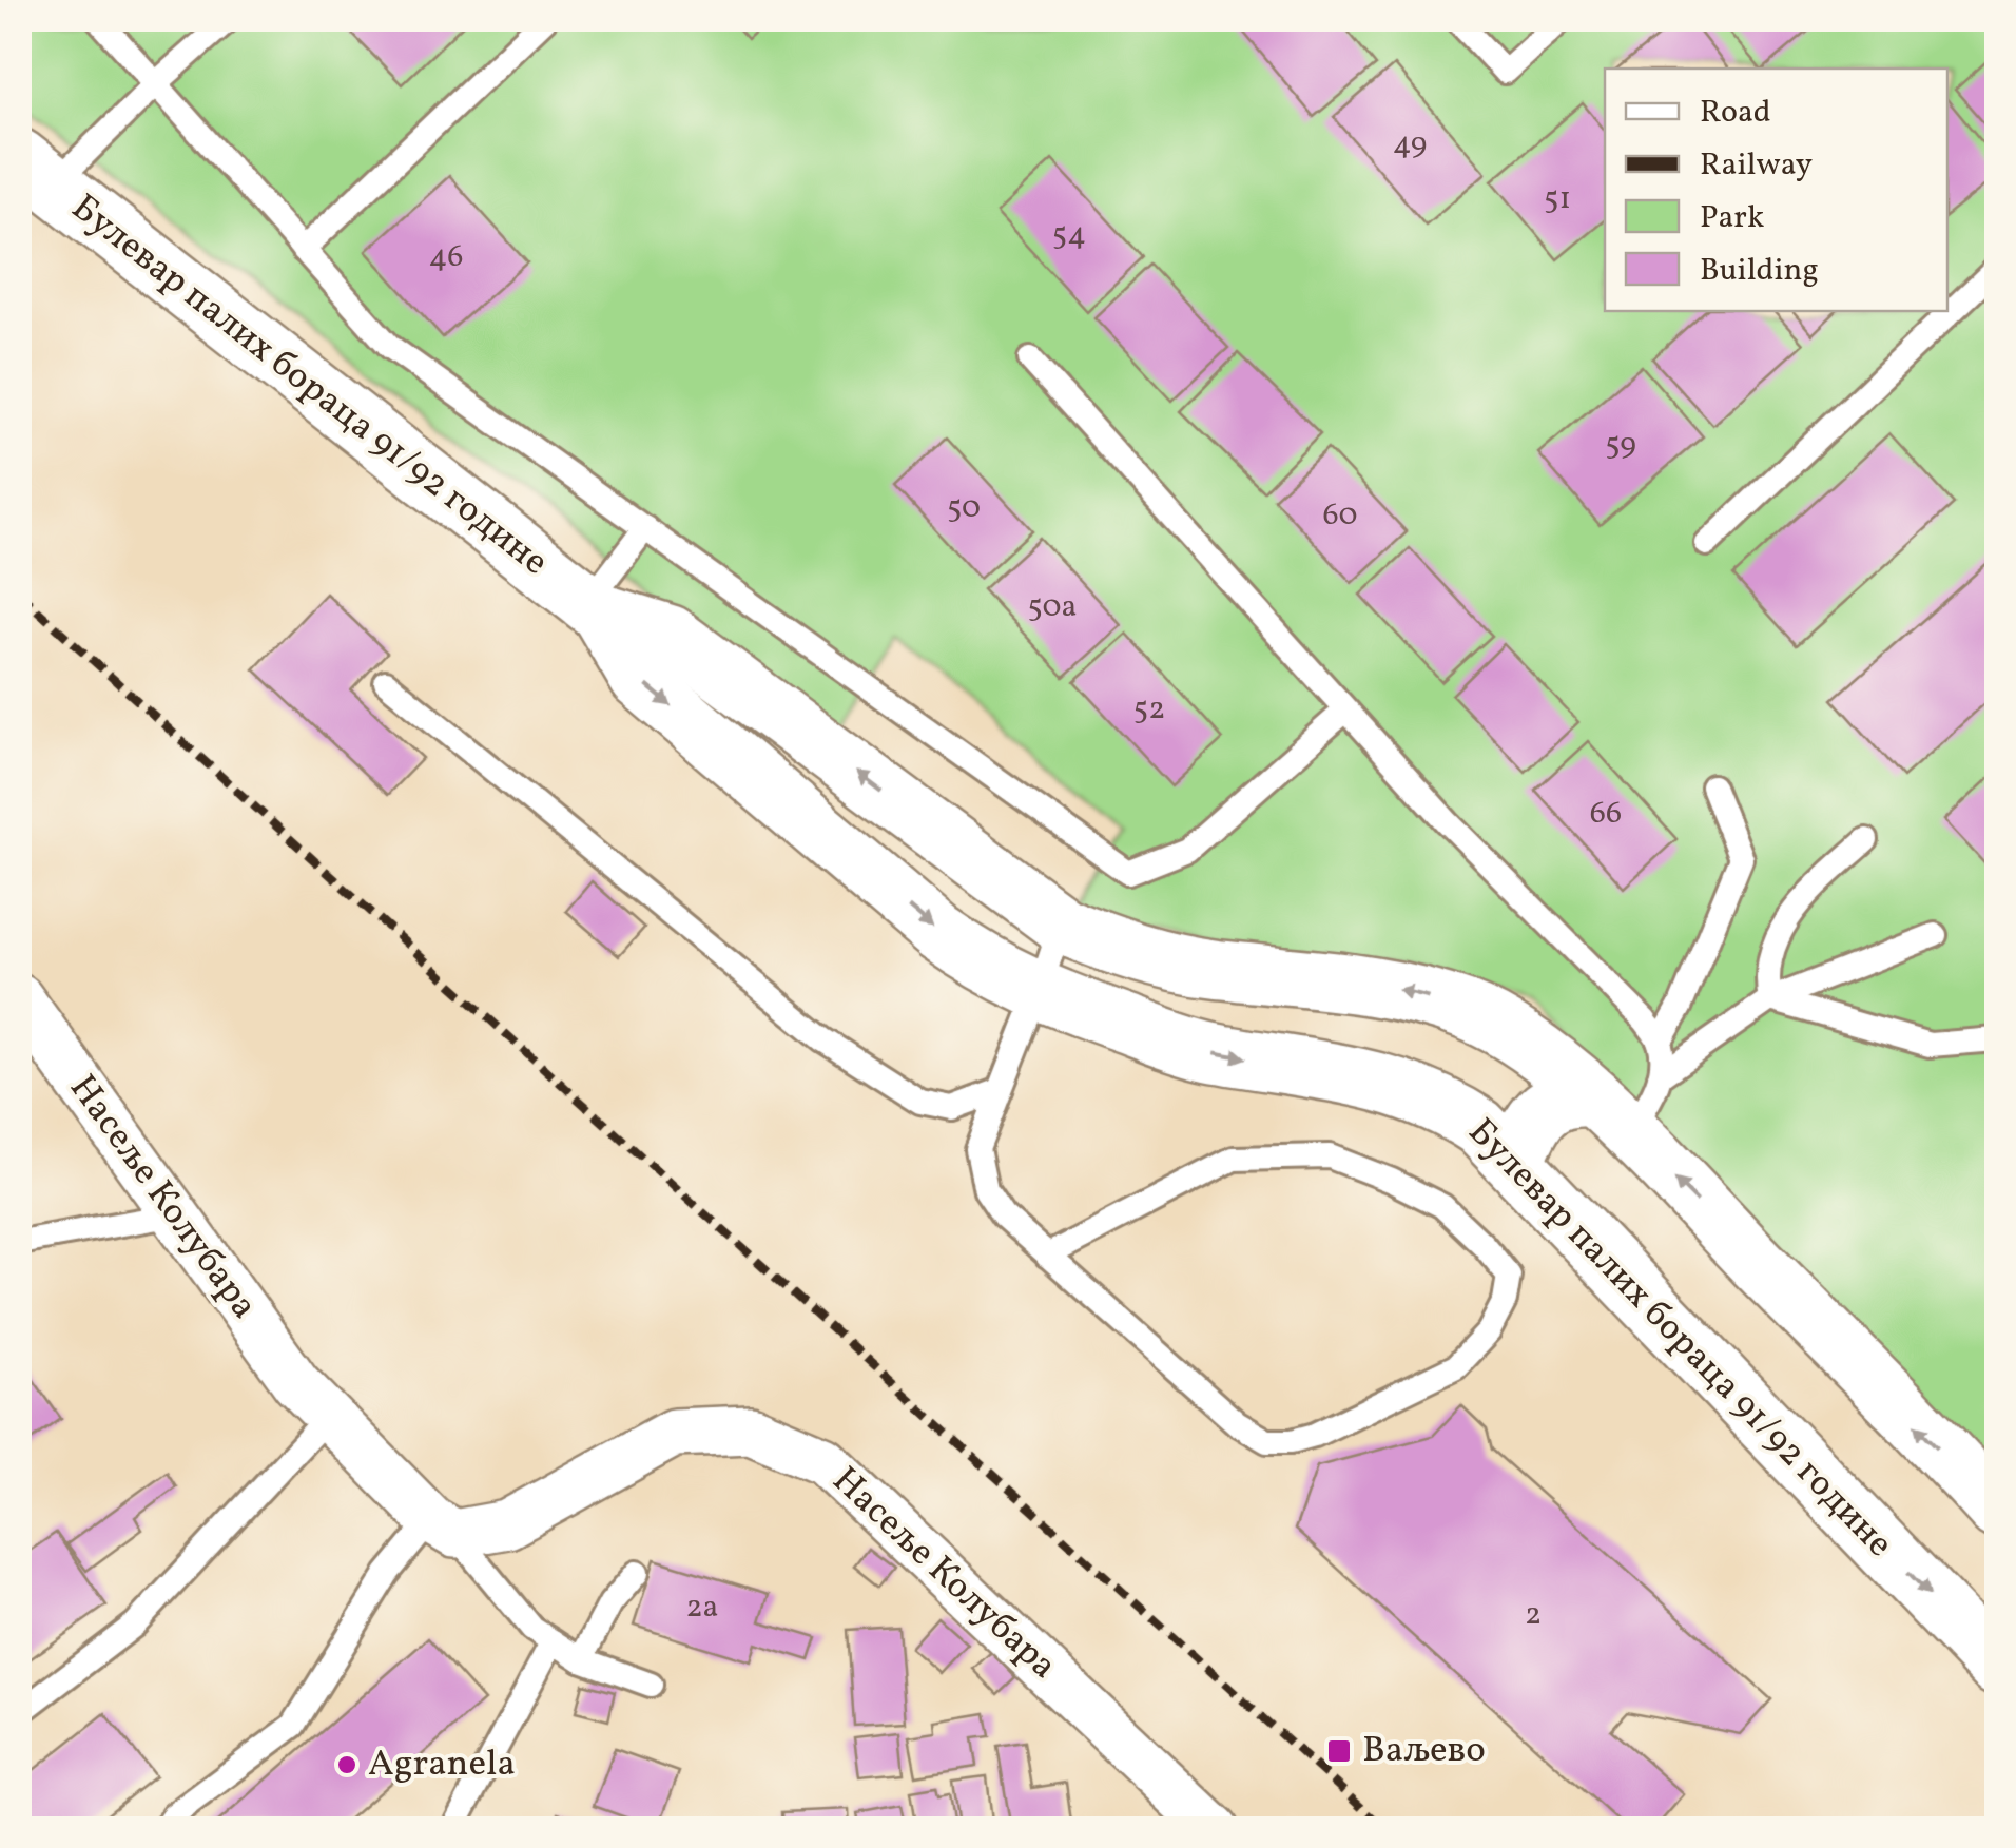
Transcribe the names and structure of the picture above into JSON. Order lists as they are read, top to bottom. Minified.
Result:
{"streets":{"street":["Булевар палих бораца 91/92 године","Насеље Колубара"]},"places":{"transit":["Ваљево"],"other":["Agranela"]},"house_numbers":["49","51","54","46","59","50","60","50a","52","66","2a","2"],"legend":["Road","Railway","Park","Building"]}
